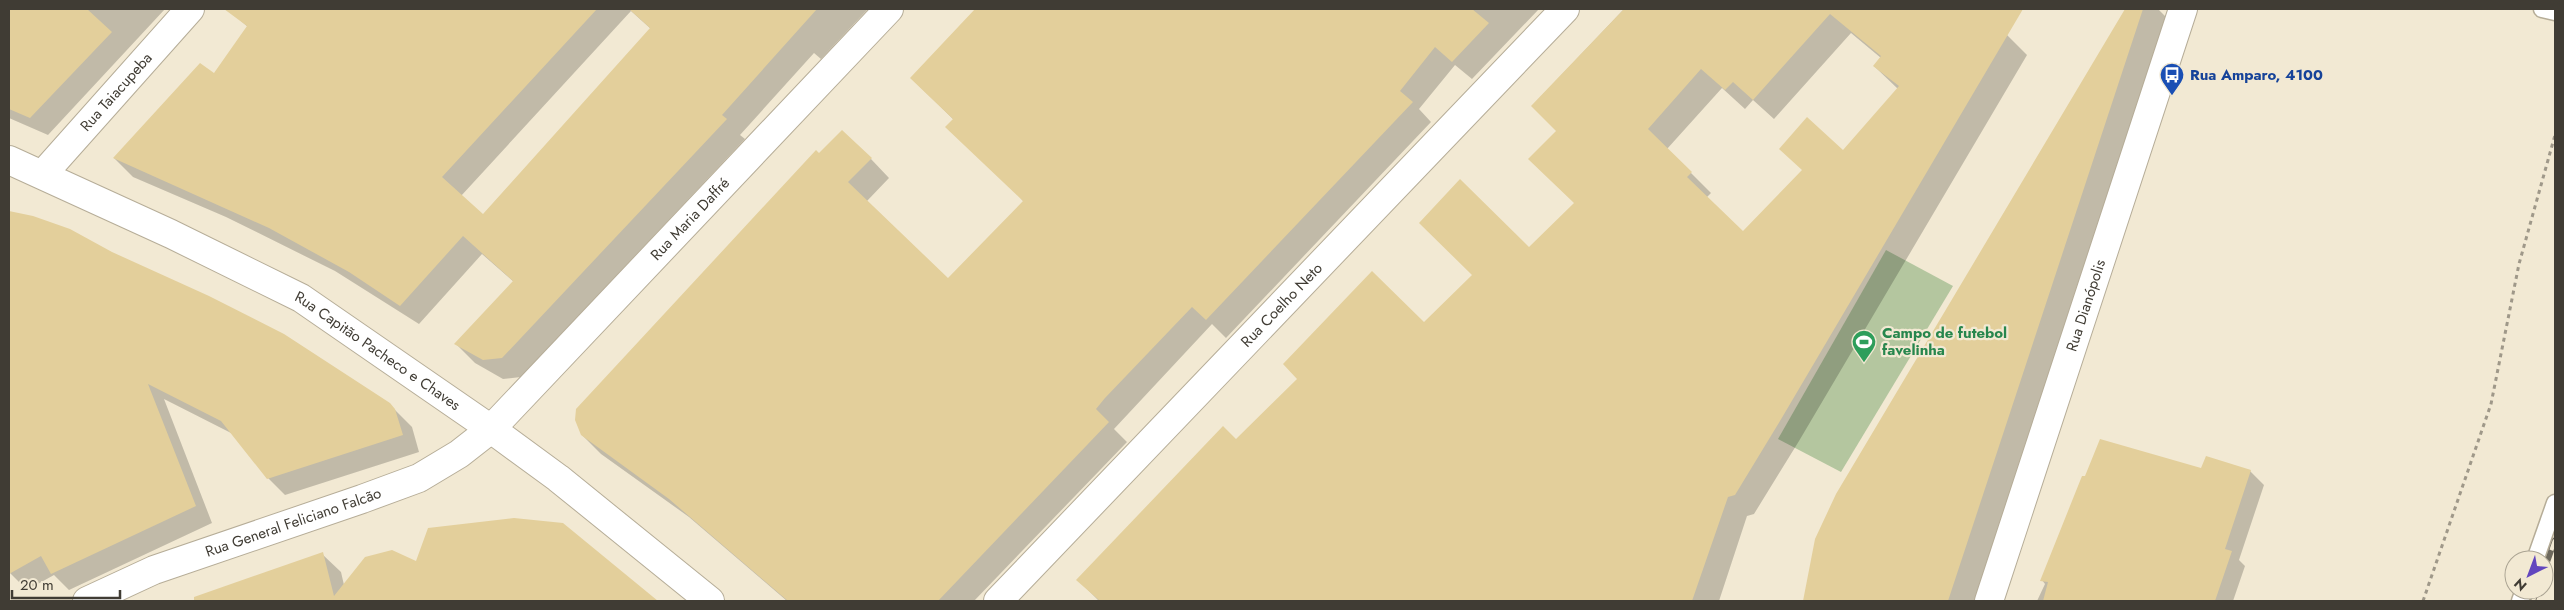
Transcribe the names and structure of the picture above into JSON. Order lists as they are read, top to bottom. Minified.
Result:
{"streets":{"street":["Rua Taiacupeba","Rua Maria Daffré","Rua Coelho Neto","Rua Dianópolis","Rua Capitão Pacheco e Chaves","Rua General Feliciano Falcão"]},"crossings":[["Rua Taiacupeba","Rua Capitão Pacheco e Chaves"],["Rua Maria Daffré","Rua Capitão Pacheco e Chaves"],["Rua Maria Daffré","Rua General Feliciano Falcão"],["Rua Capitão Pacheco e Chaves","Rua General Feliciano Falcão"]],"places":{"bus stop":["Rua Amparo, 4100"],"sports":["Campo de futebol favelinha"]},"scale_bar":"20 m","north":"bottom left"}
